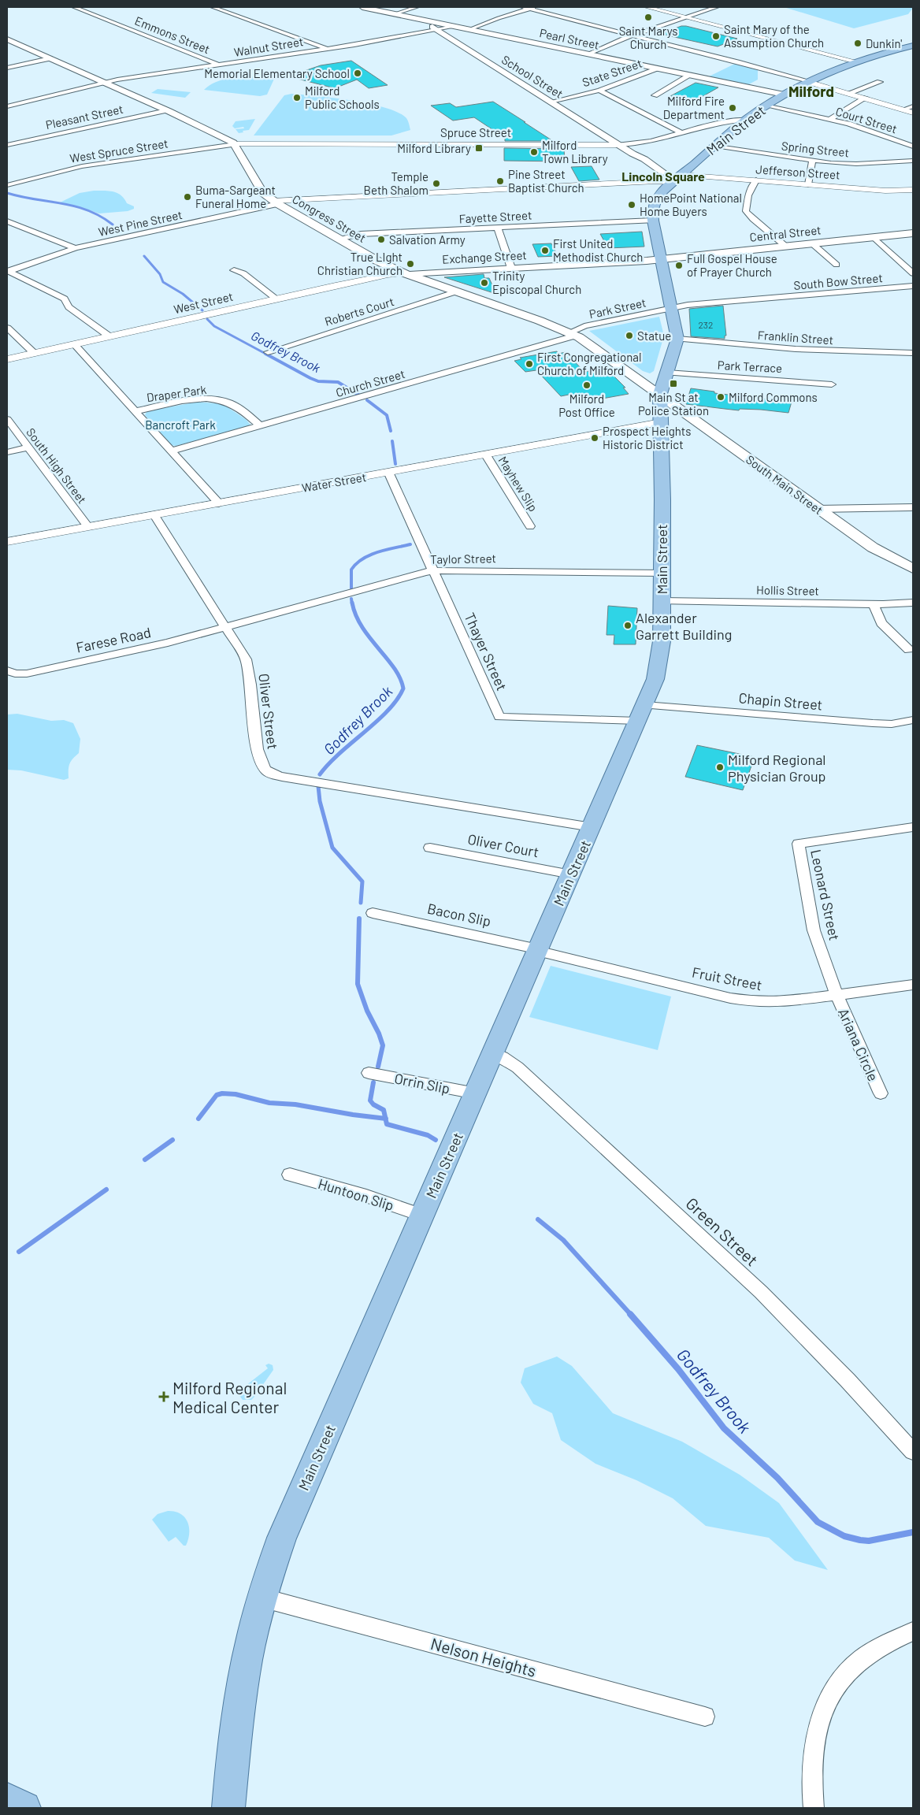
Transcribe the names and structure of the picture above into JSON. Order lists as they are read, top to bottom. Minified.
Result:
{"streets":{"main road":["Pearl Street","School Street","Main Street","Congress Street","Central Street","Exchange Street","South Main Street"],"street":["Emmons Street","Walnut Street","State Street","Pleasant Street","Court Street","Spruce Street","Spring Street","West Spruce Street","Jefferson Street","Fayette Street","West Pine Street","South Bow Street","West Street","Park Street","Roberts Court","Franklin Street","Park Terrace","Church Street","Draper Park","South High Street","Water Street","Mayhew Slip","Taylor Street","Hollis Street","Farese Road","Thayer Street","Chapin Street","Oliver Street","Oliver Court","Leonard Street","Bacon Slip","Fruit Street","Ariana Circle","Orrin Slip","Huntoon Slip","Green Street","Nelson Heights"]},"crossings":[["Emmons Street","Walnut Street"],["Pearl Street","Walnut Street"],["Pearl Street","State Street"],["Pearl Street","School Street"],["Pearl Street","Main Street"],["Walnut Street","School Street"],["State Street","School Street"],["School Street","Main Street"],["School Street","Spruce Street"],["School Street","Jefferson Street"],["Court Street","Main Street"],["Main Street","Spruce Street"],["Main Street","Spring Street"],["Main Street","Jefferson Street"],["Main Street","Fayette Street"],["Main Street","Congress Street"],["Main Street","Central Street"],["Main Street","Exchange Street"],["Main Street","South Bow Street"],["Main Street","Park Street"],["Main Street","Franklin Street"],["Main Street","Park Terrace"],["Main Street","Water Street"],["Main Street","South Main Street"],["Main Street","Taylor Street"],["Main Street","Hollis Street"],["Main Street","Thayer Street"],["Main Street","Chapin Street"],["Main Street","Oliver Street"],["Main Street","Oliver Court"],["Main Street","Bacon Slip"],["Main Street","Fruit Street"],["Main Street","Orrin Slip"],["Main Street","Huntoon Slip"],["Main Street","Green Street"],["Main Street","Nelson Heights"],["Spruce Street","West Spruce Street"],["Spruce Street","Congress Street"],["West Spruce Street","Congress Street"],["Jefferson Street","Congress Street"],["Jefferson Street","West Pine Street"],["Fayette Street","Congress Street"],["Congress Street","West Pine Street"],["Congress Street","Exchange Street"],["Congress Street","West Street"],["Congress Street","Park Street"],["Congress Street","Roberts Court"],["Congress Street","Church Street"],["Congress Street","South Main Street"],["Central Street","Exchange Street"],["Exchange Street","West Street"],["South Bow Street","Park Street"],["Park Street","Church Street"],["Church Street","Draper Park"],["South High Street","Water Street"],["Water Street","Mayhew Slip"],["Water Street","Thayer Street"],["Water Street","Oliver Street"],["Taylor Street","Farese Road"],["Taylor Street","Thayer Street"],["Taylor Street","Oliver Street"],["Farese Road","Oliver Street"],["Thayer Street","Chapin Street"],["Leonard Street","Fruit Street"],["Leonard Street","Ariana Circle"],["Bacon Slip","Fruit Street"],["Fruit Street","Ariana Circle"]],"districts":["Milford","Lincoln Square"],"water":["Godfrey Brook"],"parks":["Bancroft Park"],"places":{"other":["Saint Marys Church","Saint Mary of the Assumption Church","Dunkin'","Memorial Elementary School","Milford Public Schools","Milford Fire Department","Milford Town Library","Pine Street Baptist Church","Temple Beth Shalom","Buma-Sargeant Funeral Home","HomePoint National Home Buyers","Salvation Army","First United Methodist Church","True LIght Christian Church","Full Gospel House of Prayer Church","Trinity Episcopal Church","Statue","First Congregational Church of Milford","Milford Post Office","Milford Commons","Prospect Heights Historic District","Alexander Garrett Building","Milford Regional Physician Group"],"transit":["Milford Library","Main St at Police Station"],"health":["Milford Regional Medical Center"]},"house_numbers":["232"]}
